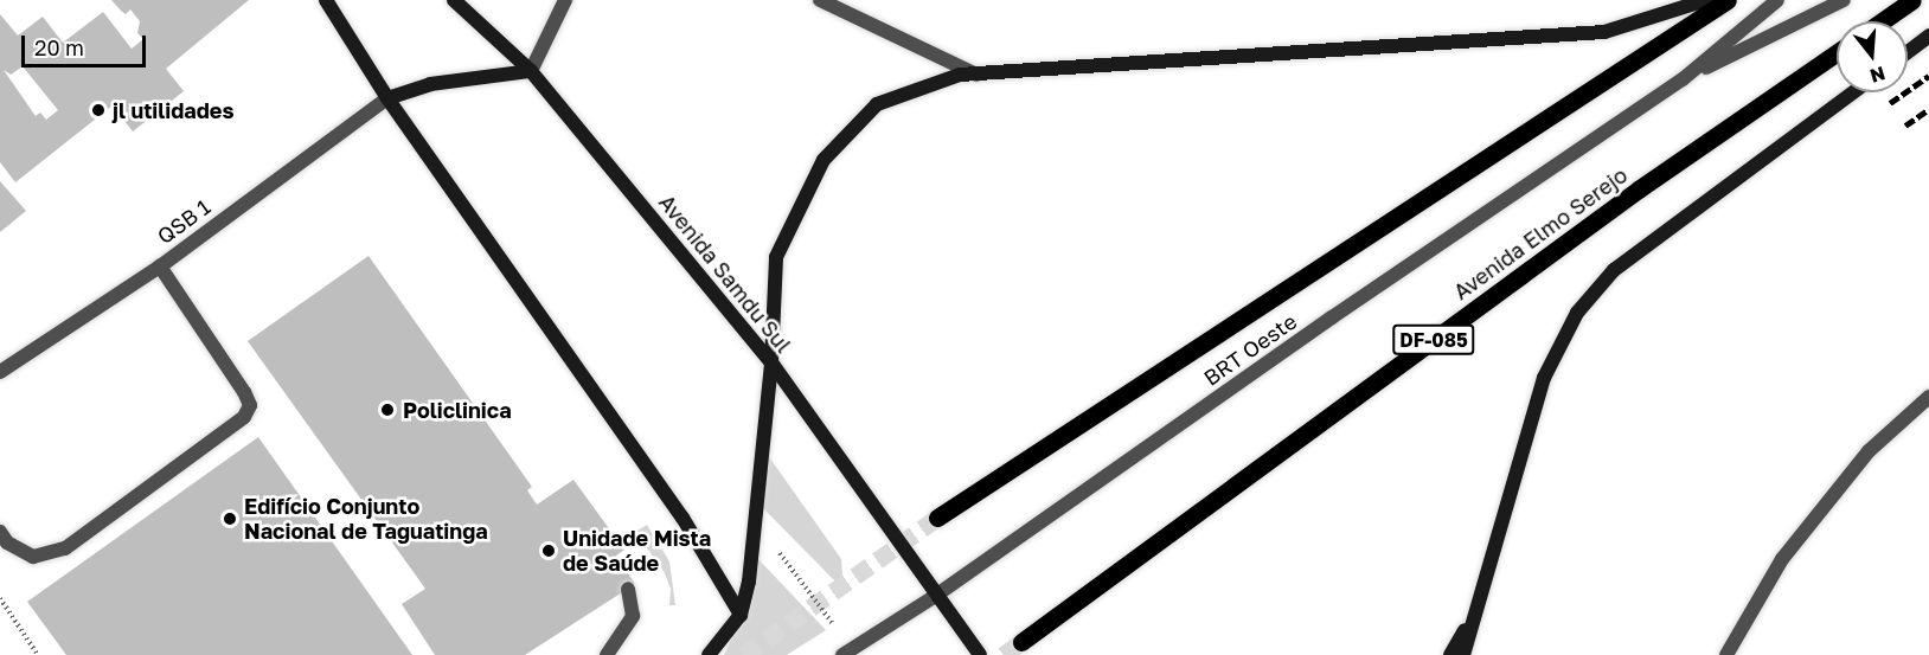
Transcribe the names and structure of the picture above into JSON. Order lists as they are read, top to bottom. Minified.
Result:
{"streets":{"main road":["Avenida Elmo Serejo","Avenida Samdu Sul","DF-085"],"street":["QSB 1","BRT Oeste"]},"crossings":[["Avenida Samdu Sul","BRT Oeste"]],"places":["jl utilidades","Policlinica","Edifício Conjunto Nacional de Taguatinga","Unidade Mista de Saúde"],"scale_bar":"20 m","north":"bottom"}
